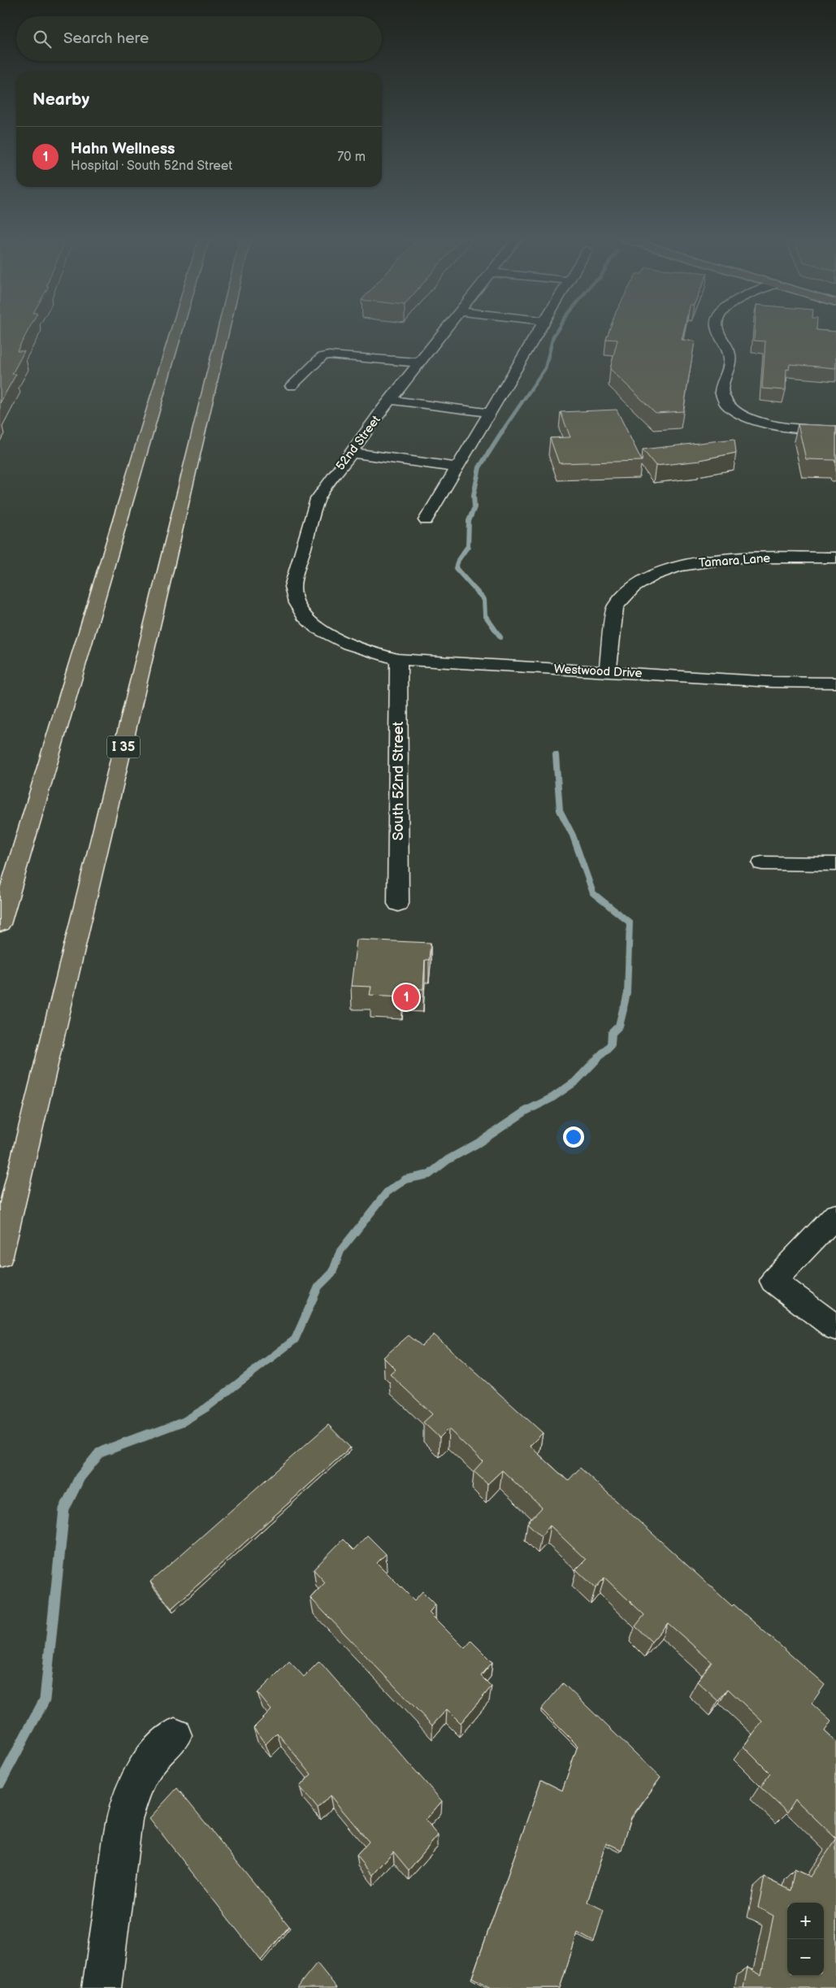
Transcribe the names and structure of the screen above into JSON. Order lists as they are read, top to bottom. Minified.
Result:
{"streets":{"main road":["I 35"],"street":["52nd Street","Tamara Lane","Westwood Drive","South 52nd Street"]},"crossings":[["52nd Street","Westwood Drive"],["Tamara Lane","Westwood Drive"],["Westwood Drive","South 52nd Street"]],"page":{"search":"Search here","heading":"Nearby","list":[{"mark":"1","name":"Hahn Wellness","note":"Hospital · South 52nd Street","value":"70 m"}],"pins":"1","map_buttons":["+","−"]}}
